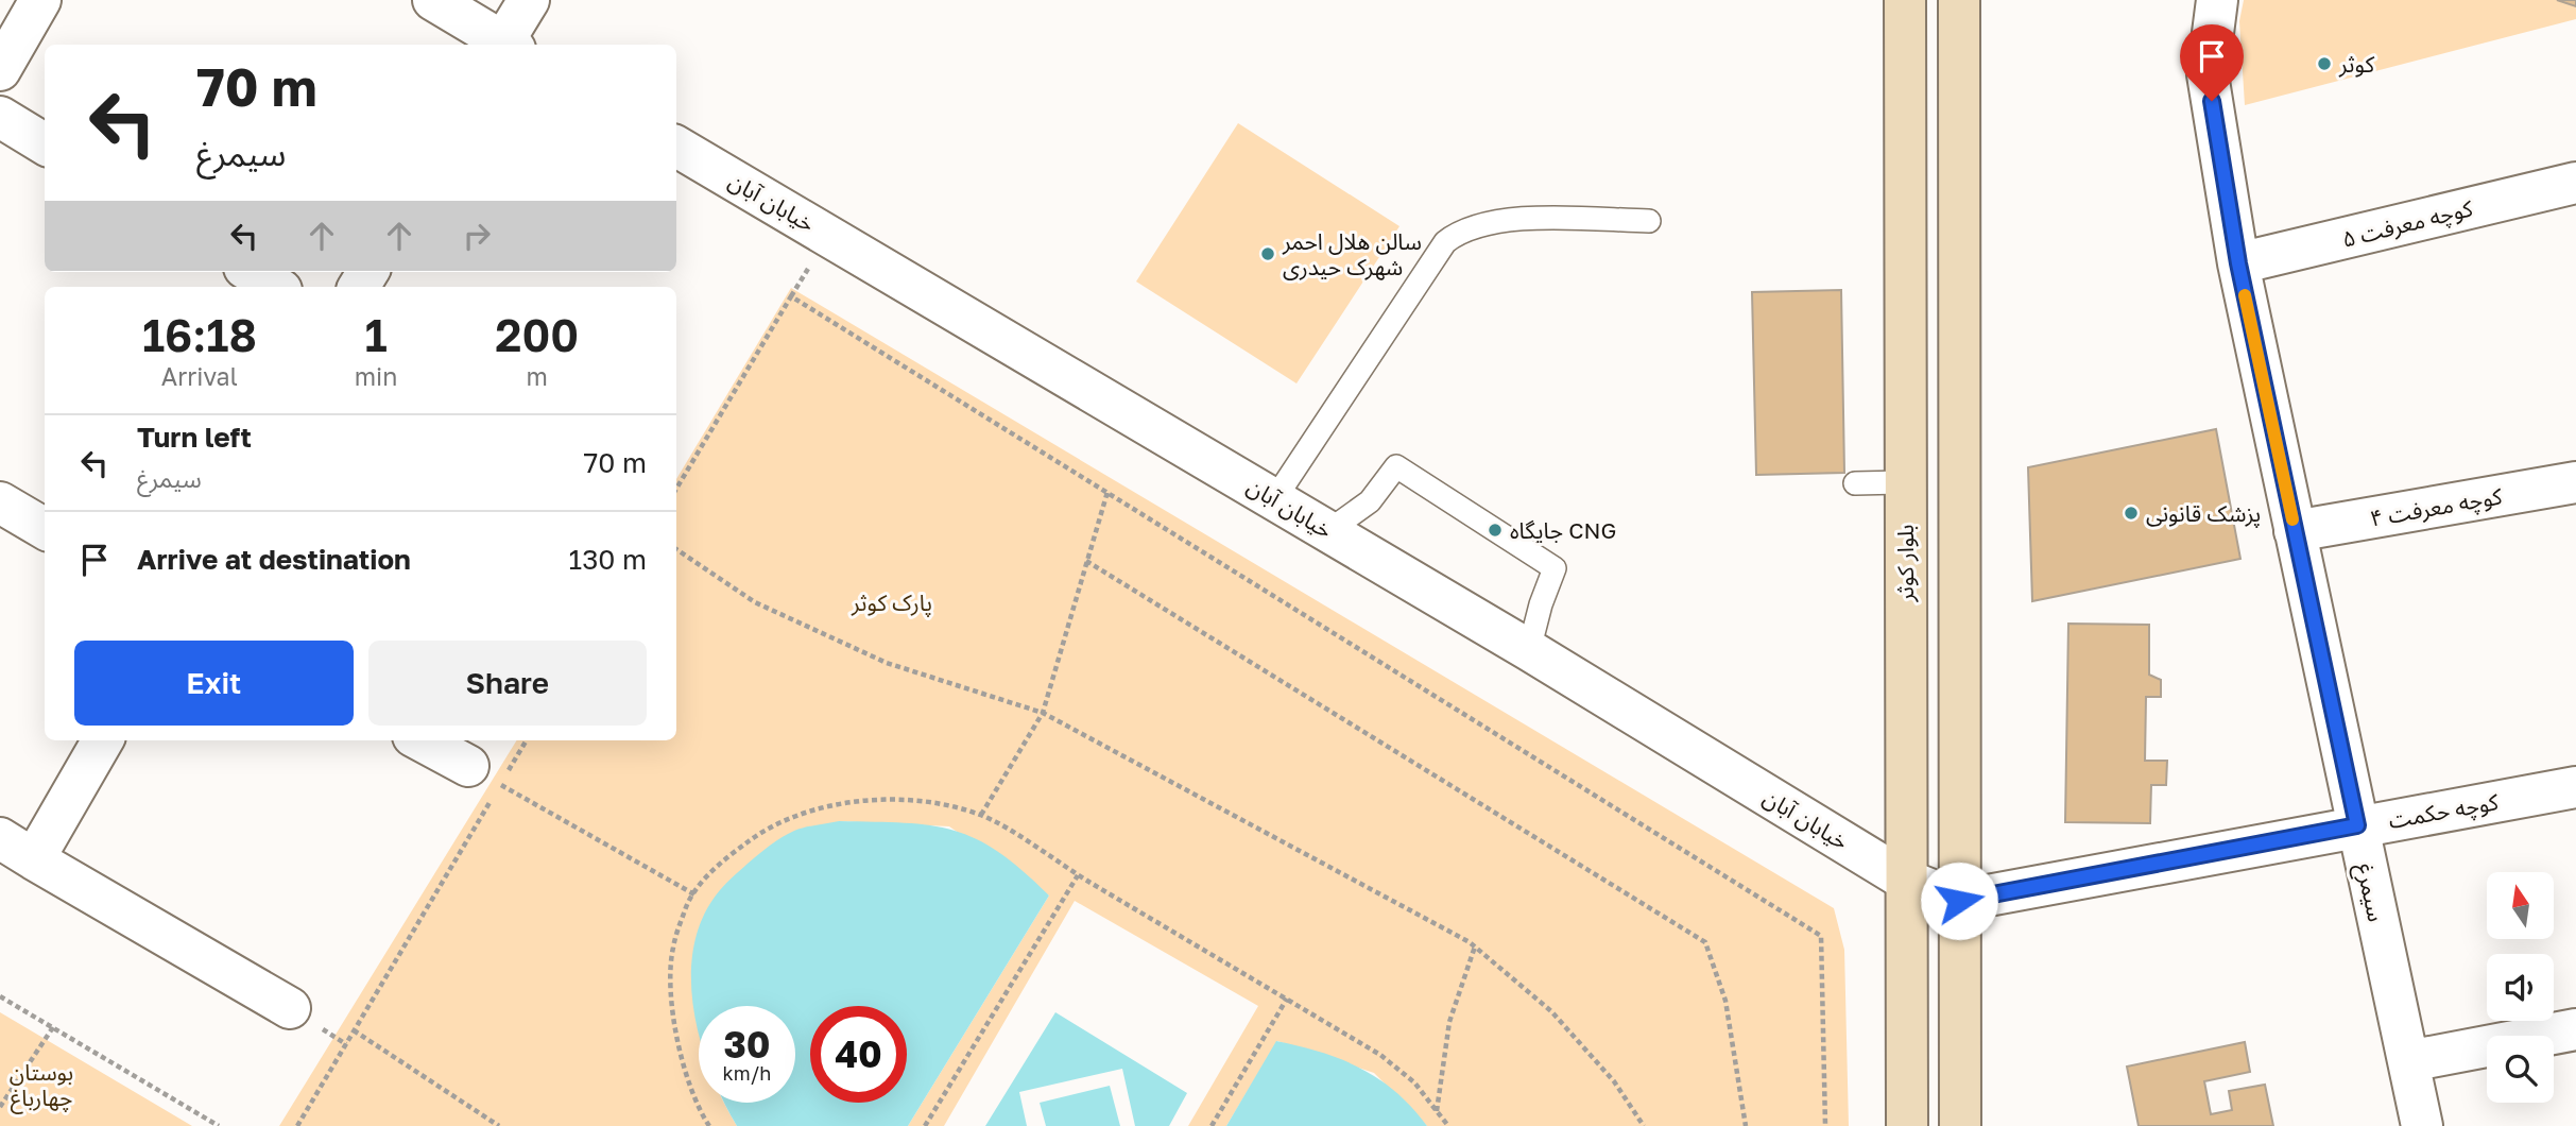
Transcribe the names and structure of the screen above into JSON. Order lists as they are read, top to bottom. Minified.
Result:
{"streets":{"main road":["بلوار کوثر"],"street":["خیابان آبان","کوچه معرفت ۵","کوچه معرفت ۴","کوچه حکمت","سیمرغ"]},"crossings":[["خیابان آبان","بلوار کوثر"],["خیابان آبان","کوچه حکمت"],["کوچه معرفت ۵","سیمرغ"],["کوچه معرفت ۴","سیمرغ"],["کوچه حکمت","سیمرغ"]],"parks":["پارک کوثر","بوستان چهارباغ"],"places":["کوثر","سالن هلال احمر شهرک حیدری","پزشک قانونی","جایگاه CNG"],"north":"top","page":{"turn":["70 m","سیمرغ"],"eta":["16:18","Arrival","1","min","200","m"],"list":[{"name":"Turn left","note":"سیمرغ","value":"70 m"},{"name":"Arrive at destination","value":"130 m"}],"buttons":["Exit","Share"],"speed":"30 km/h","limit":"40"}}
